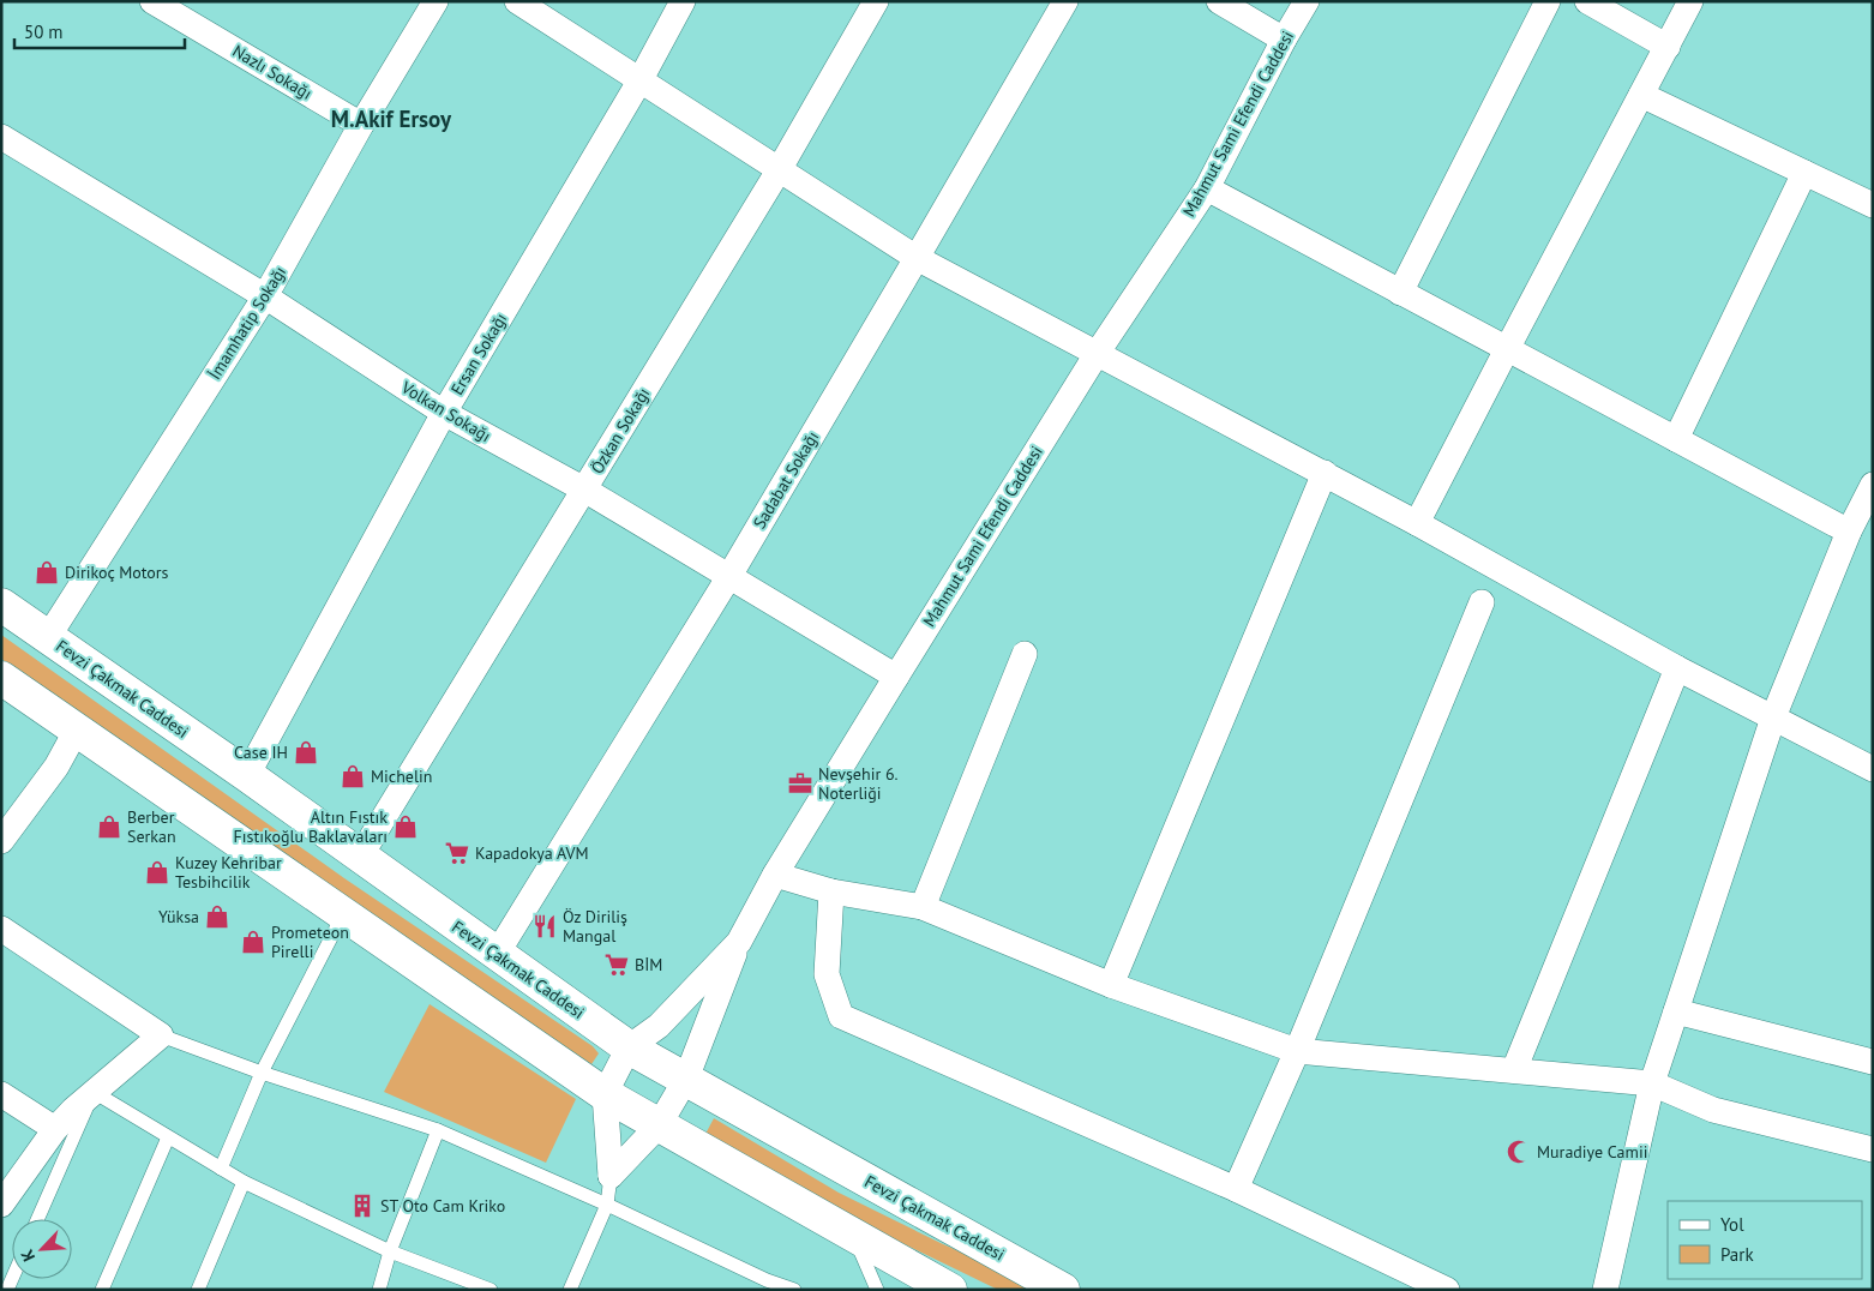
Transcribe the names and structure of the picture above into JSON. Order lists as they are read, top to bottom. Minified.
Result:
{"streets":{"main road":["Fevzi Çakmak Caddesi"],"street":["Nazlı Sokağı","Mahmut Sami Efendi Caddesi","İmamhatip Sokağı","Ersan Sokağı","Volkan Sokağı","Özkan Sokağı","Sadabat Sokağı"]},"crossings":[["Nazlı Sokağı","İmamhatip Sokağı"],["Mahmut Sami Efendi Caddesi","Volkan Sokağı"],["Mahmut Sami Efendi Caddesi","Fevzi Çakmak Caddesi"],["İmamhatip Sokağı","Volkan Sokağı"],["İmamhatip Sokağı","Fevzi Çakmak Caddesi"],["Ersan Sokağı","Volkan Sokağı"],["Ersan Sokağı","Fevzi Çakmak Caddesi"],["Volkan Sokağı","Özkan Sokağı"],["Volkan Sokağı","Sadabat Sokağı"],["Özkan Sokağı","Fevzi Çakmak Caddesi"],["Sadabat Sokağı","Fevzi Çakmak Caddesi"]],"districts":["M.Akif Ersoy"],"places":{"shop":["Dirikoç Motors","Case IH","Michelin","Berber Serkan","Altın Fıstık Fıstıkoğlu Baklavaları","Kuzey Kehribar Tesbihcilik","Yüksa","Prometeon Pirelli"],"office":["Nevşehir 6. Noterliği"],"supermarket":["Kapadokya AVM","BİM"],"restaurant":["Öz Diriliş Mangal"],"mosque":["Muradiye Camii"],"building":["ST Oto Cam Kriko"]},"legend":["Yol","Park"],"scale_bar":"50 m","north":"bottom left"}
